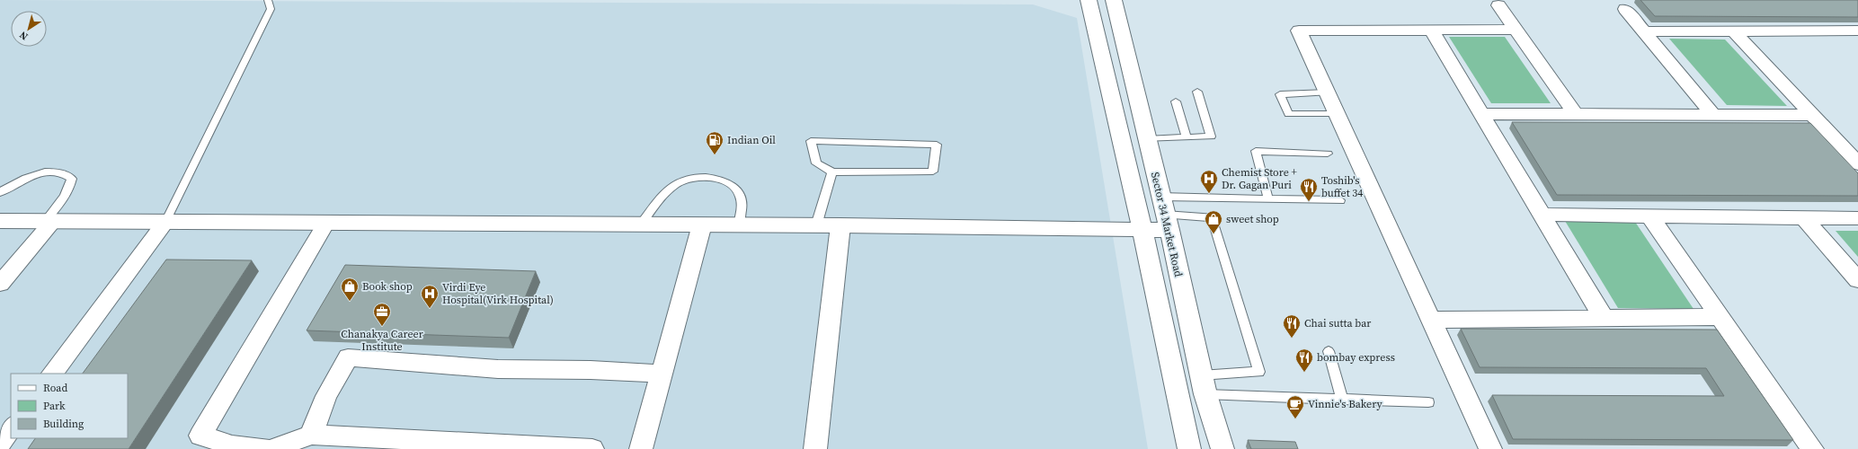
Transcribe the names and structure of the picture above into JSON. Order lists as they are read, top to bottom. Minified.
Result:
{"streets":{"street":["Sector 34 Market Road"]},"places":{"fuel station":["Indian Oil"],"hospital":["Chemist Store + Dr. Gagan Puri","Virdi Eye Hospital(Virk Hospital)"],"restaurant":["Toshib's buffet 34","Chai sutta bar","bombay express"],"shop":["sweet shop","Book shop"],"office":["Chanakya Career Institute"],"cafe":["Vinnie's Bakery"]},"legend":["Road","Park","Building"],"north":"bottom left"}
